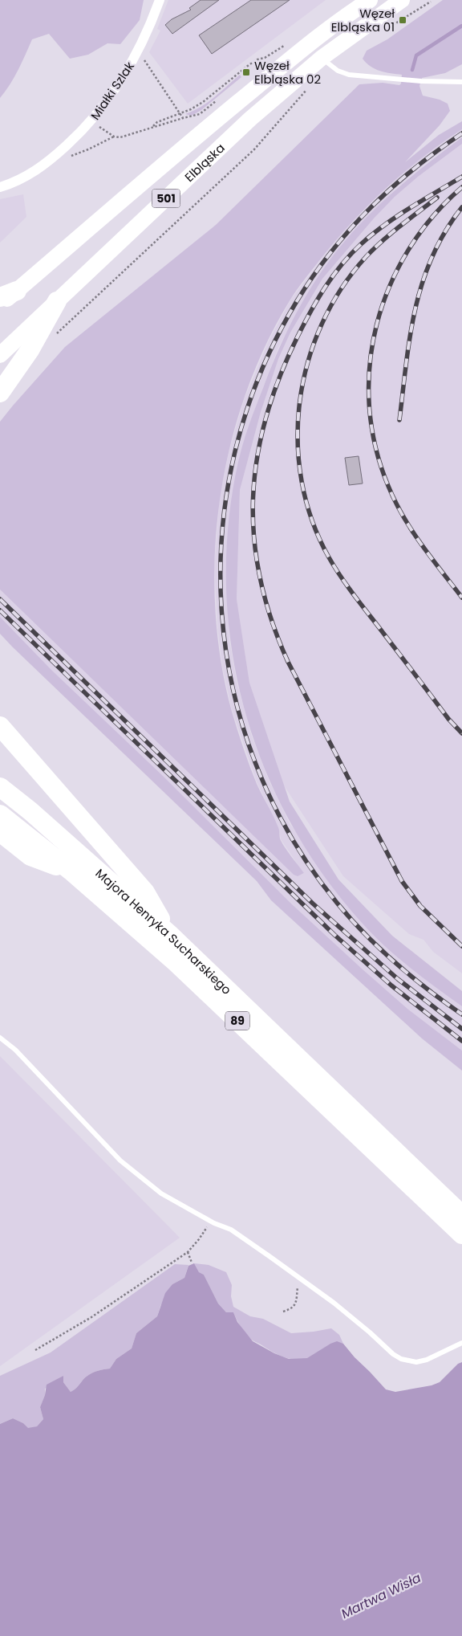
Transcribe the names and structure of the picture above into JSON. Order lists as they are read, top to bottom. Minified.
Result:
{"streets":{"highway":["Majora Henryka Sucharskiego","89"],"main road":["Elbląska","501"],"street":["Miałki Szlak"]},"water":["Martwa Wisła"],"places":{"transit":["Węzeł Elbląska 01","Węzeł Elbląska 02"]}}
